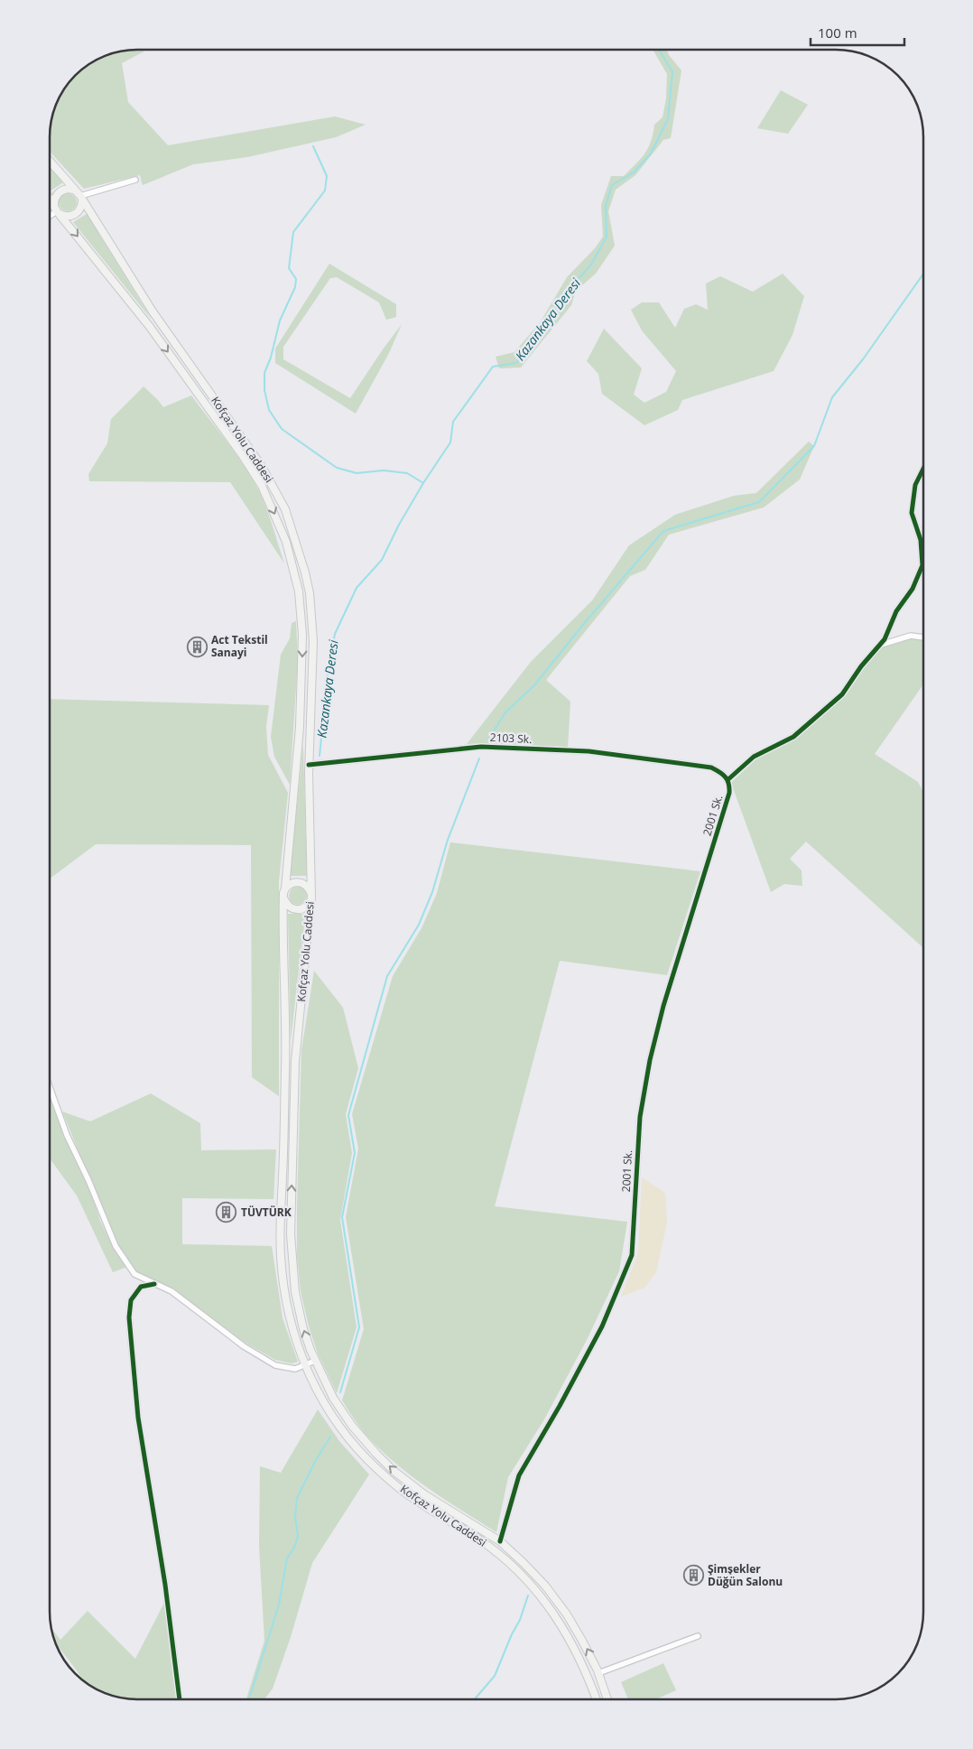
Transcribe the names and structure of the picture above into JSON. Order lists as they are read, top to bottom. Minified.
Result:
{"streets":{"main road":["Kofçaz Yolu Caddesi"],"street":["2103 Sk.","2001 Sk."]},"crossings":[["Kofçaz Yolu Caddesi","2103 Sk."],["Kofçaz Yolu Caddesi","2001 Sk."],["2103 Sk.","2001 Sk."]],"water":["Kazankaya Deresi"],"places":{"building":["Act Tekstil Sanayi","TÜVTÜRK","Şimşekler Düğün Salonu"]},"scale_bar":"100 m"}
